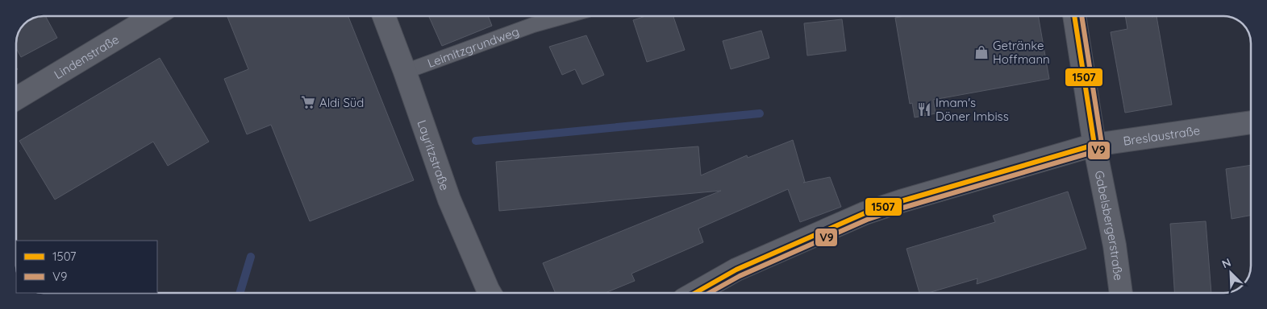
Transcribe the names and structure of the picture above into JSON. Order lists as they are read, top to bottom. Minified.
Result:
{"streets":{"street":["Lindenstraße","Breslaustraße","Layritzstraße","Gabelsbergerstraße"],"lane":["Leimitzgrundweg"]},"crossings":[["Leimitzgrundweg","Layritzstraße"],["Breslaustraße","Gabelsbergerstraße"]],"places":{"shop":["Getränke Hoffmann"],"supermarket":["Aldi Süd"],"restaurant":["Imam's Döner Imbiss"]},"lines":["transit line 1507","transit line V9"],"legend":["1507","V9"],"north":"top left"}
